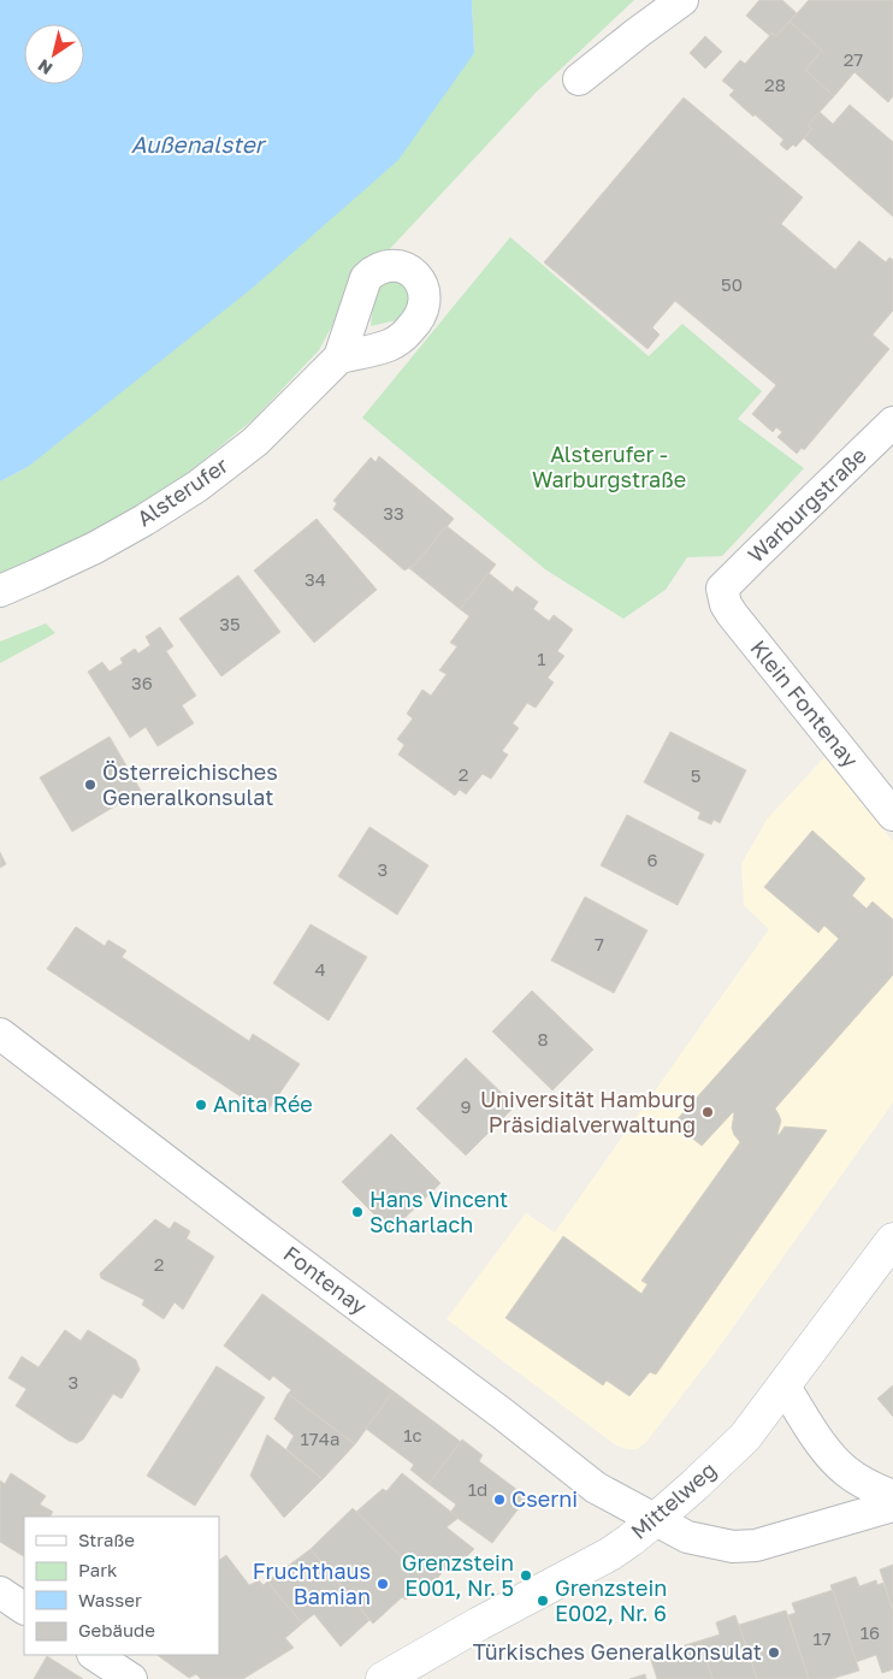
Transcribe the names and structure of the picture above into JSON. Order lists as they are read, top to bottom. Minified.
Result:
{"streets":{"street":["Alsterufer","Warburgstraße","Klein Fontenay","Fontenay","Mittelweg"]},"crossings":[["Warburgstraße","Klein Fontenay"],["Fontenay","Mittelweg"]],"water":["Außenalster"],"parks":["Alsterufer - Warburgstraße"],"places":["Österreichisches Generalkonsulat","Anita Rée","Universität Hamburg Präsidialverwaltung","Hans Vincent Scharlach","Cserni","Grenzstein E001, Nr. 5","Fruchthaus Bamian","Grenzstein E002, Nr. 6","Türkisches Generalkonsulat"],"house_numbers":["27","28","50","33","34","35","1","36","2","5","6","3","7","4","8","9","2","3","1c","174a","1d","16","17"],"legend":["Straße","Park","Wasser","Gebäude"],"north":"bottom left"}
